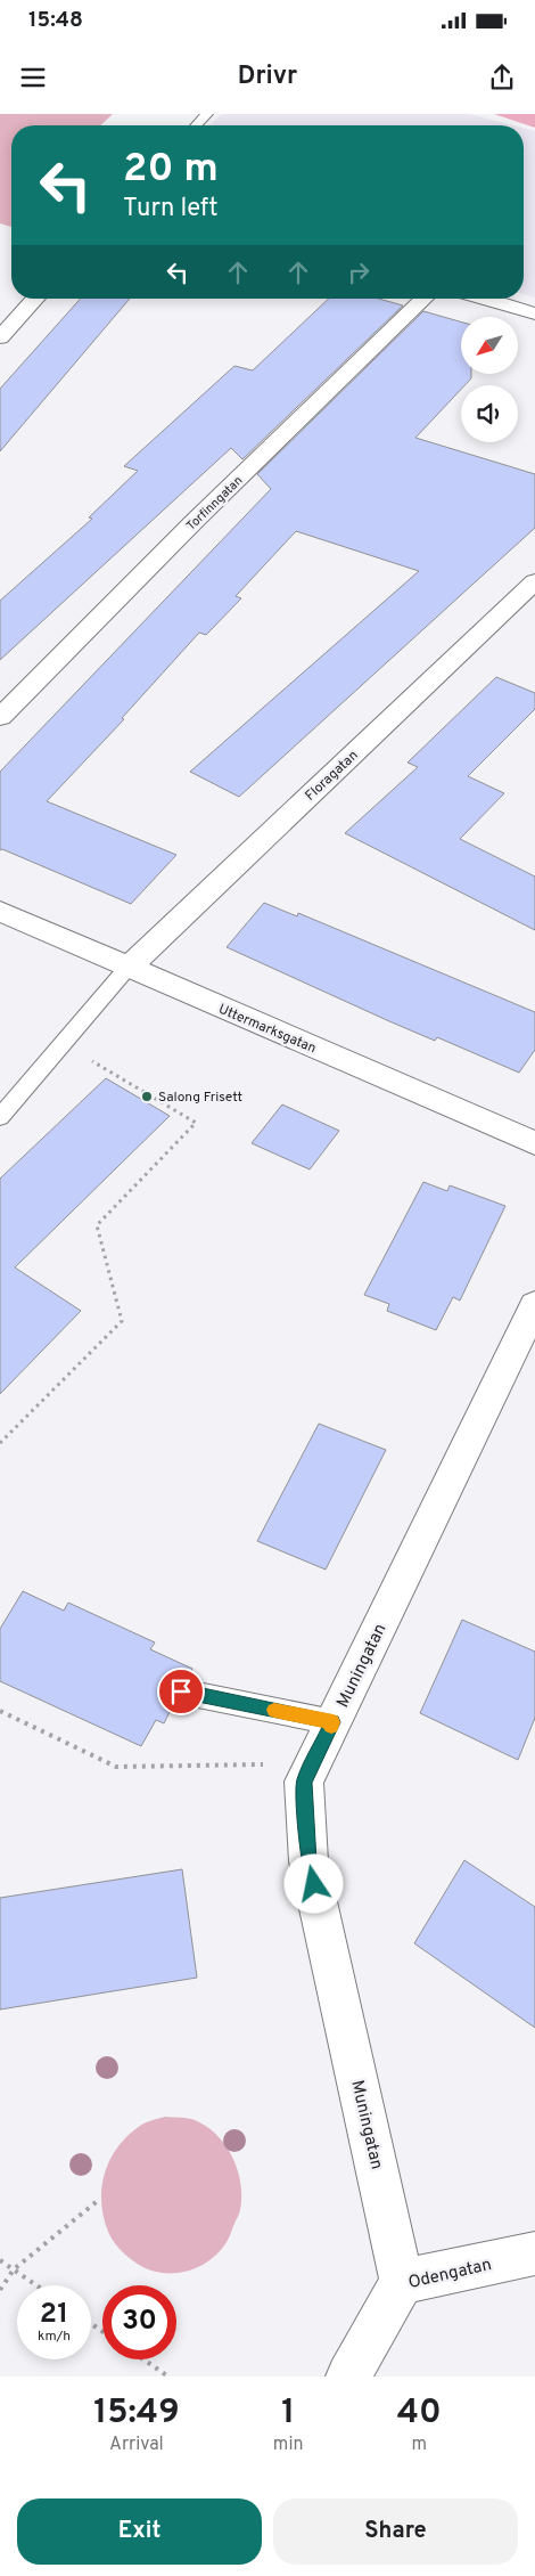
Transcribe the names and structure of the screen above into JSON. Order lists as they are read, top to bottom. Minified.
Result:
{"streets":{"street":["Torfinngatan","Floragatan","Uttermarksgatan","Muningatan","Odengatan"]},"crossings":[["Floragatan","Uttermarksgatan"],["Muningatan","Odengatan"]],"places":["Salong Frisett"],"north":"bottom left","page":{"status":"15:48","header":"Drivr","turn":["20 m","Turn left"],"speed":"21 km/h","limit":"30","eta":["15:49","Arrival","1","min","40","m"],"buttons":["Exit","Share"]}}
